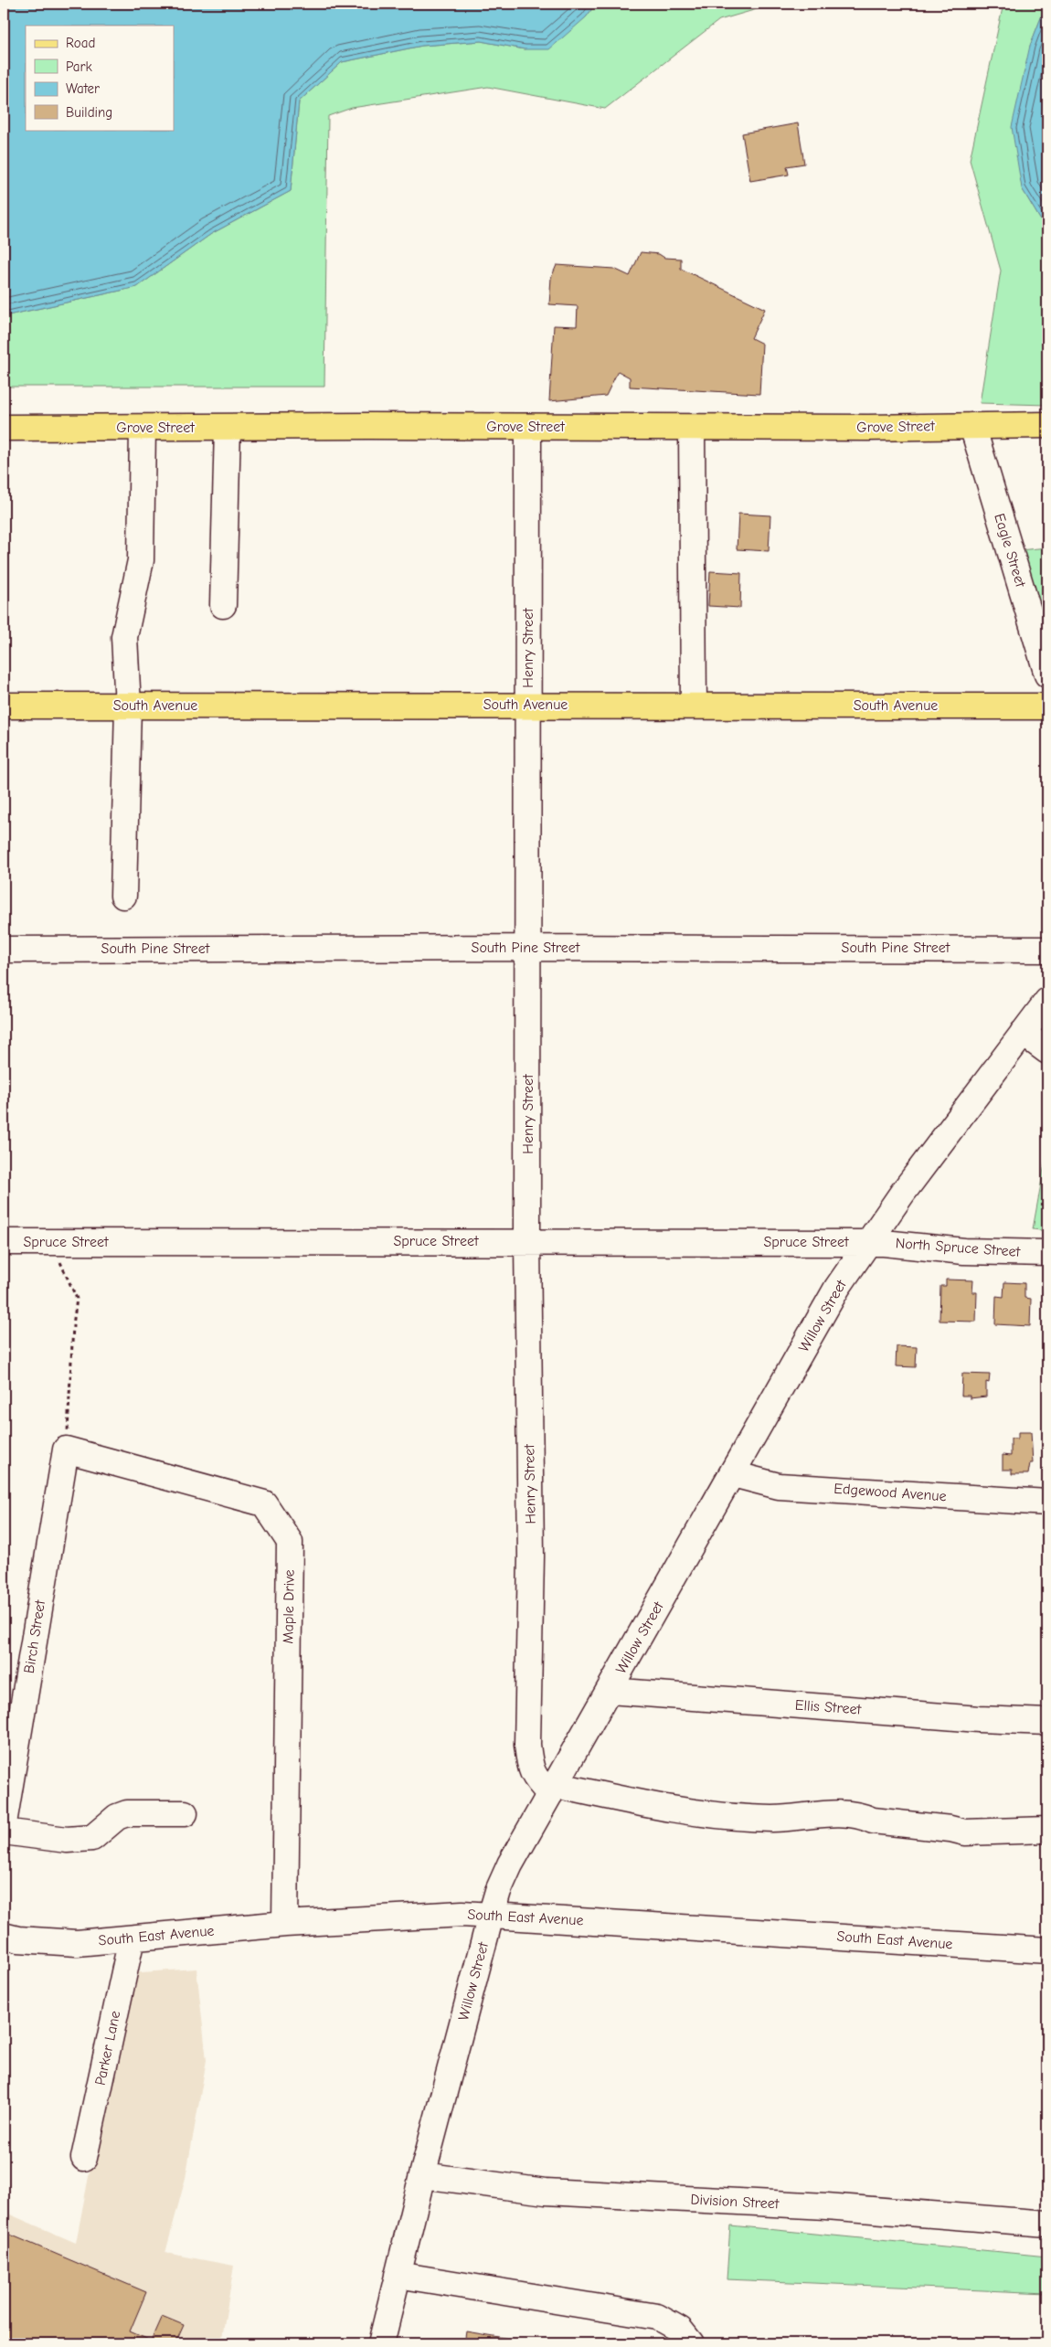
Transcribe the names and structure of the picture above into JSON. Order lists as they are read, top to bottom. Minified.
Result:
{"streets":{"main road":["Grove Street","South Avenue"],"street":["Eagle Street","Henry Street","South Pine Street","Spruce Street","North Spruce Street","Willow Street","Edgewood Avenue","Maple Drive","Birch Street","Ellis Street","South East Avenue","Parker Lane","Division Street"]},"crossings":[["Grove Street","Eagle Street"],["Grove Street","Henry Street"],["Henry Street","South Avenue"],["Henry Street","South Pine Street"],["Henry Street","Spruce Street"],["Henry Street","Willow Street"],["Spruce Street","North Spruce Street"],["Spruce Street","Willow Street"],["North Spruce Street","Willow Street"],["Willow Street","Edgewood Avenue"],["Willow Street","Ellis Street"],["Willow Street","South East Avenue"],["Willow Street","Division Street"],["Maple Drive","Birch Street"],["Maple Drive","South East Avenue"],["South East Avenue","Parker Lane"]],"legend":["Road","Park","Water","Building"]}
